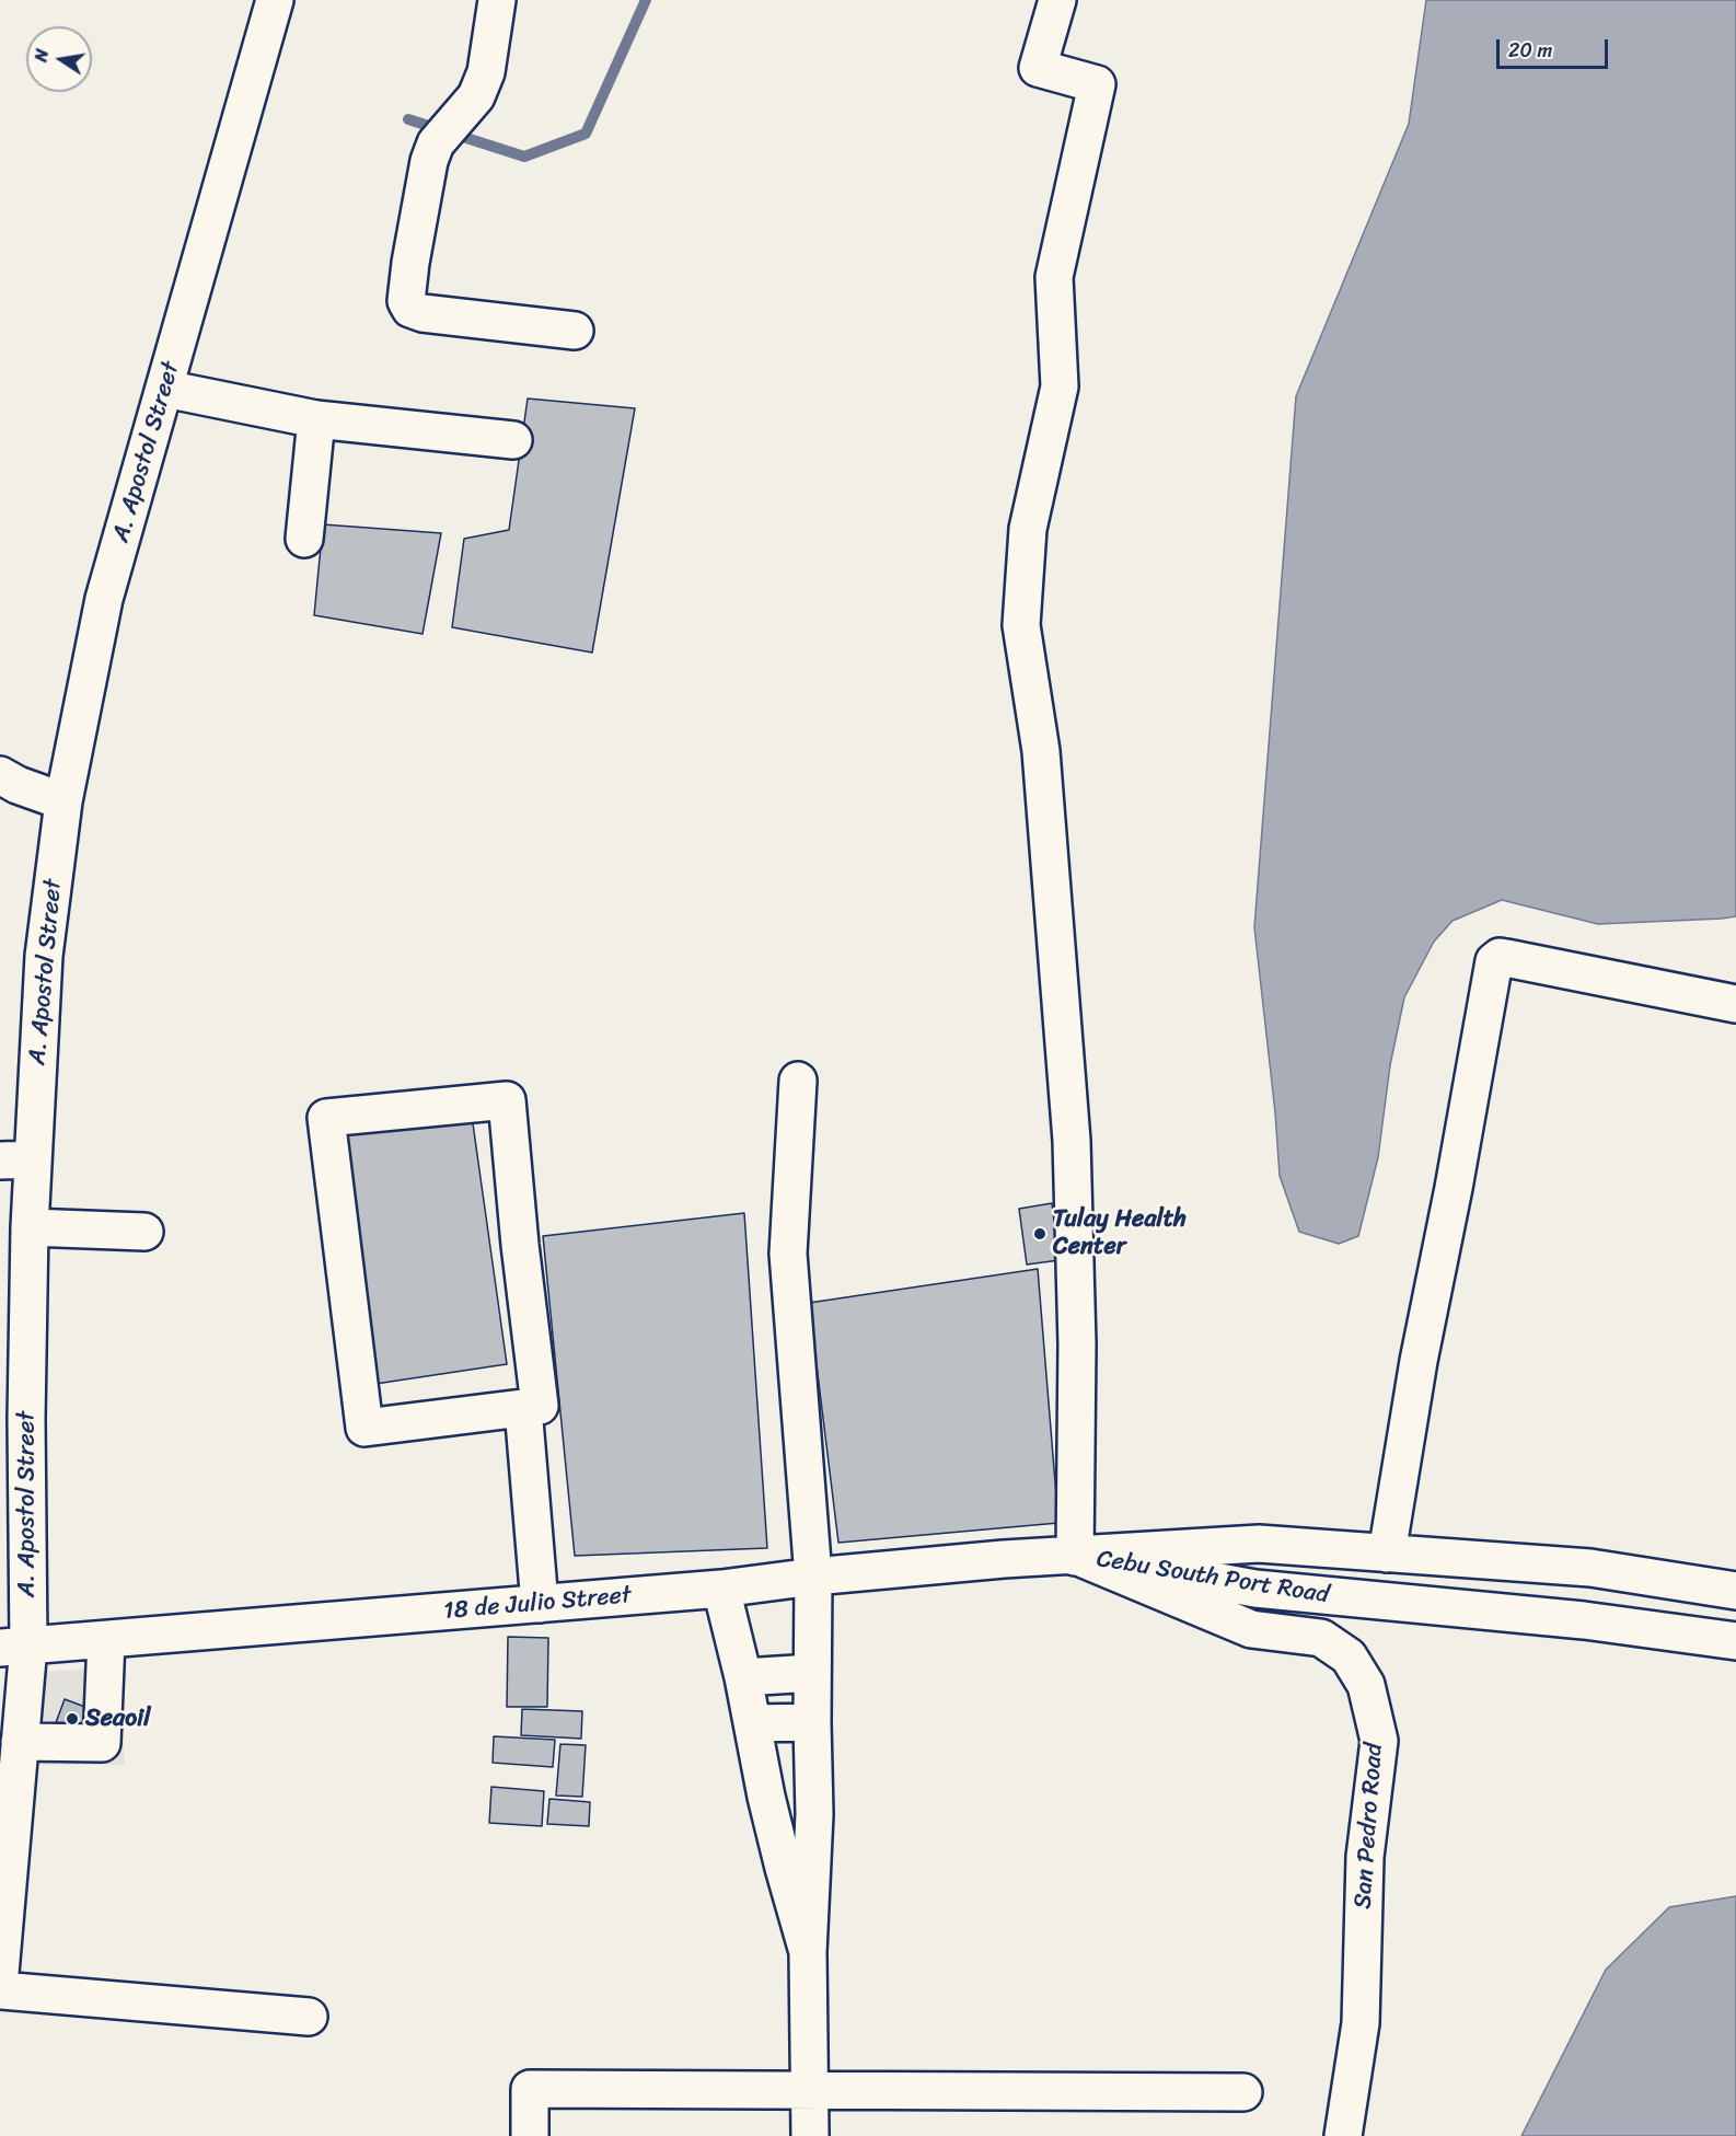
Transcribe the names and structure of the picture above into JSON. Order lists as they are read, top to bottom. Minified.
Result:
{"streets":{"street":["A. Apostol Street","Cebu South Port Road","18 de Julio Street","San Pedro Road"]},"crossings":[["A. Apostol Street","18 de Julio Street"],["Cebu South Port Road","18 de Julio Street"],["Cebu South Port Road","San Pedro Road"],["18 de Julio Street","San Pedro Road"]],"places":["Tulay Health Center","Seaoil"],"scale_bar":"20 m","north":"left"}
